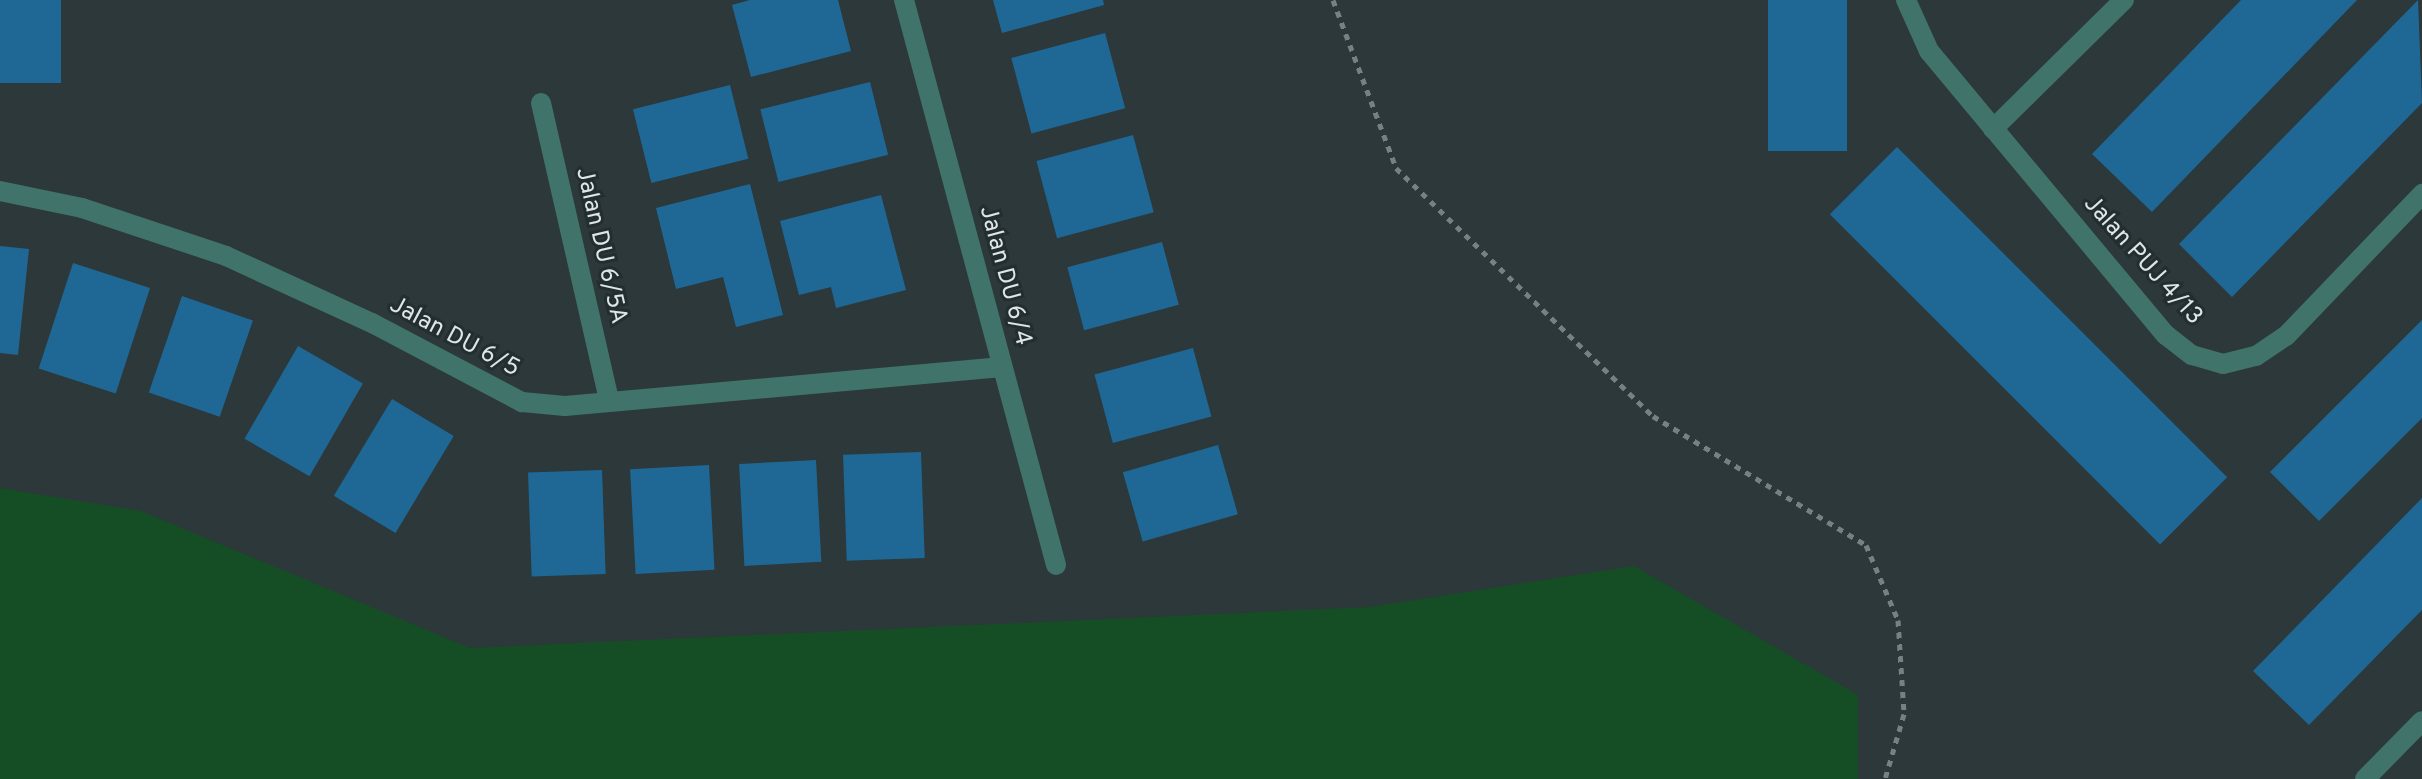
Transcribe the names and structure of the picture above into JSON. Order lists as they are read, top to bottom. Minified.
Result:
{"streets":{"street":["Jalan DU 6/5A","Jalan PUJ 4/13","Jalan DU 6/4","Jalan DU 6/5"]},"crossings":[["Jalan DU 6/5A","Jalan DU 6/5"],["Jalan DU 6/4","Jalan DU 6/5"]]}
